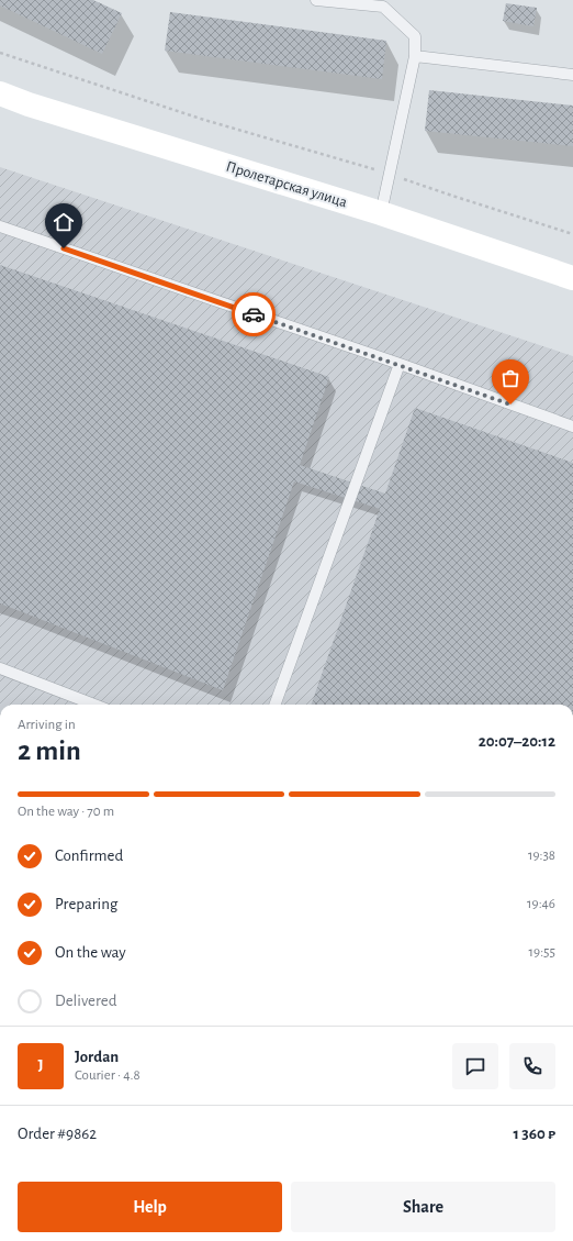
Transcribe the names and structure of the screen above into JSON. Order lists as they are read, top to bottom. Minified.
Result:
{"streets":{"main road":["Пролетарская улица"]},"page":{"heading":["2 min","Arriving in","20:07–20:12"],"panel":["Jordan","Courier · 4.8","Order #9862","1 360 ₽"],"bar":"On the way · 70 m","list":[["Confirmed","19:38"],["Preparing","19:46"],["On the way","19:55"],"Delivered"],"round":"J","buttons":["Help","Share"]}}
